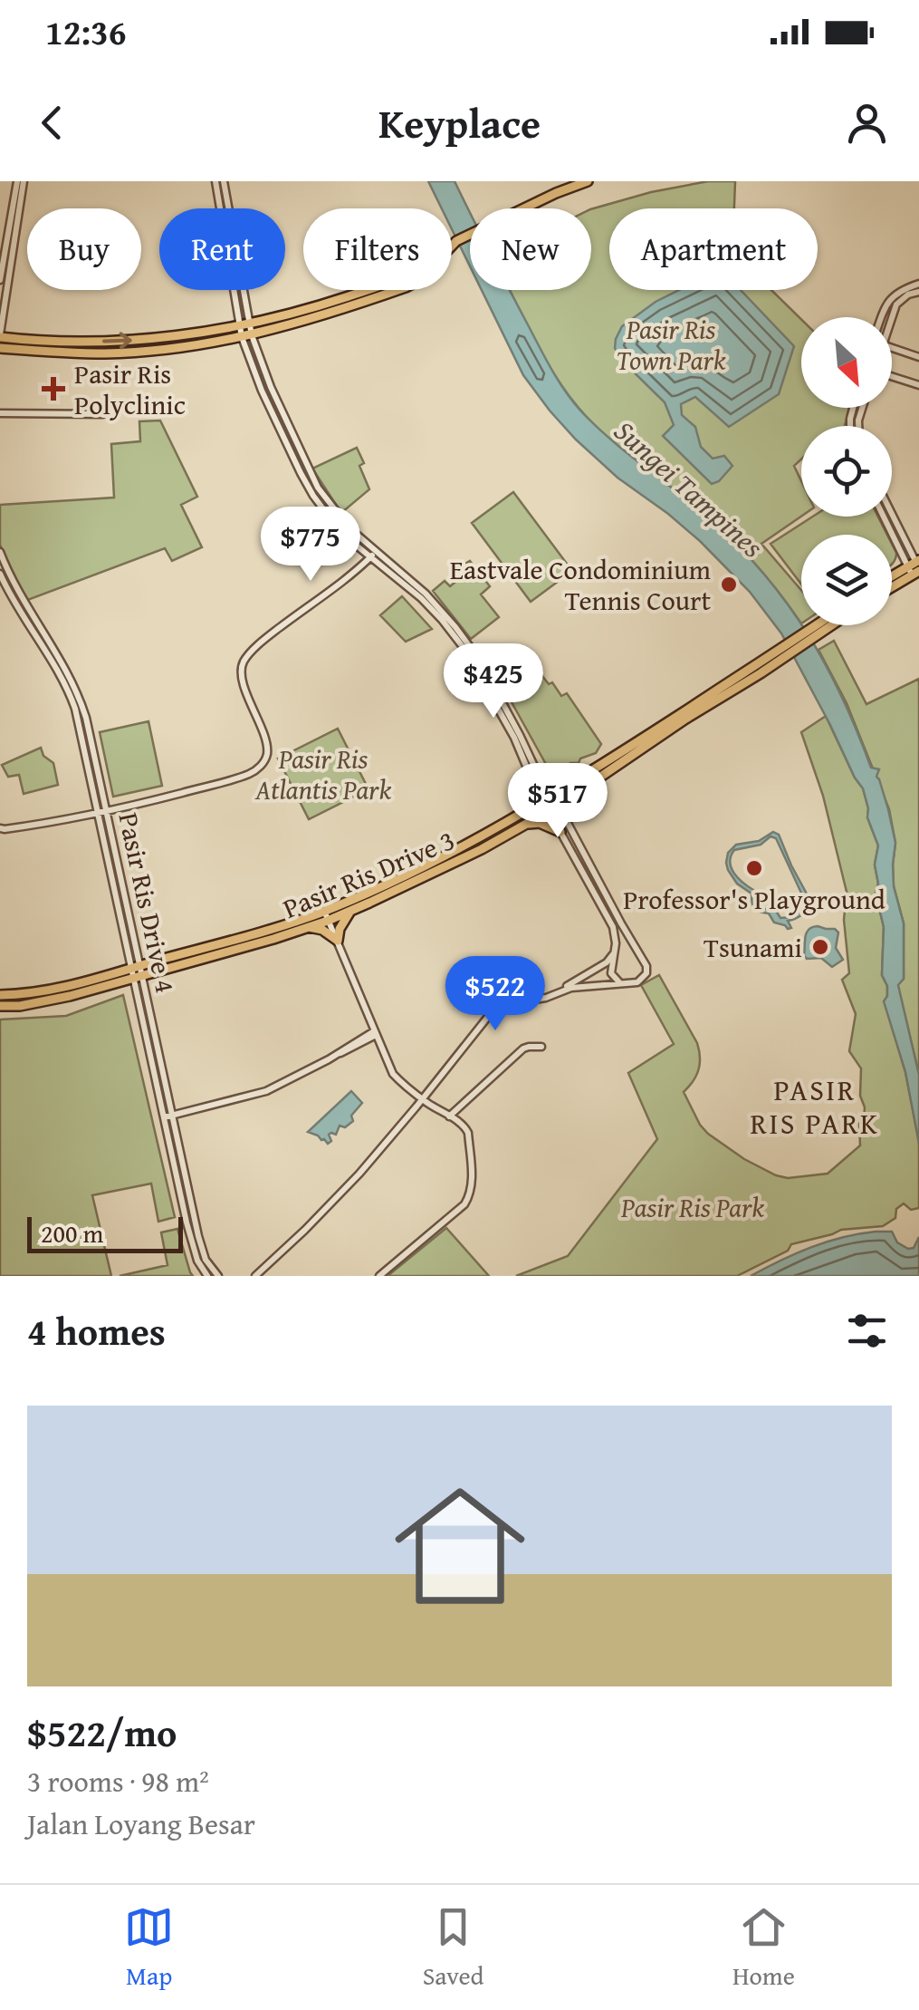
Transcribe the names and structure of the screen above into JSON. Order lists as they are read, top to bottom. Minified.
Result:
{"streets":{"main road":["Pasir Ris Drive 3"],"street":["Pasir Ris Drive 4"]},"crossings":[["Pasir Ris Drive 3","Pasir Ris Drive 4"]],"districts":["PASIR RIS PARK"],"water":["Sungei Tampines"],"parks":["Pasir Ris Town Park","Pasir Ris Atlantis Park","Pasir Ris Park"],"places":{"health":["Pasir Ris Polyclinic"],"other":["Eastvale Condominium Tennis Court","Professor's Playground","Tsunami"]},"scale_bar":"200 m","north":"bottom right","page":{"status":"12:36","header":"Keyplace","chip":["Buy","Rent","Filters","New","Apartment"],"price":["$775","$425","$517","$522"],"scale":"200 m","heading":"4 homes","list":[{"name":"$522/mo","note":"3 rooms · 98 m² · Jalan Loyang Besar"}],"tabs":["Map","Saved","Home"]}}
